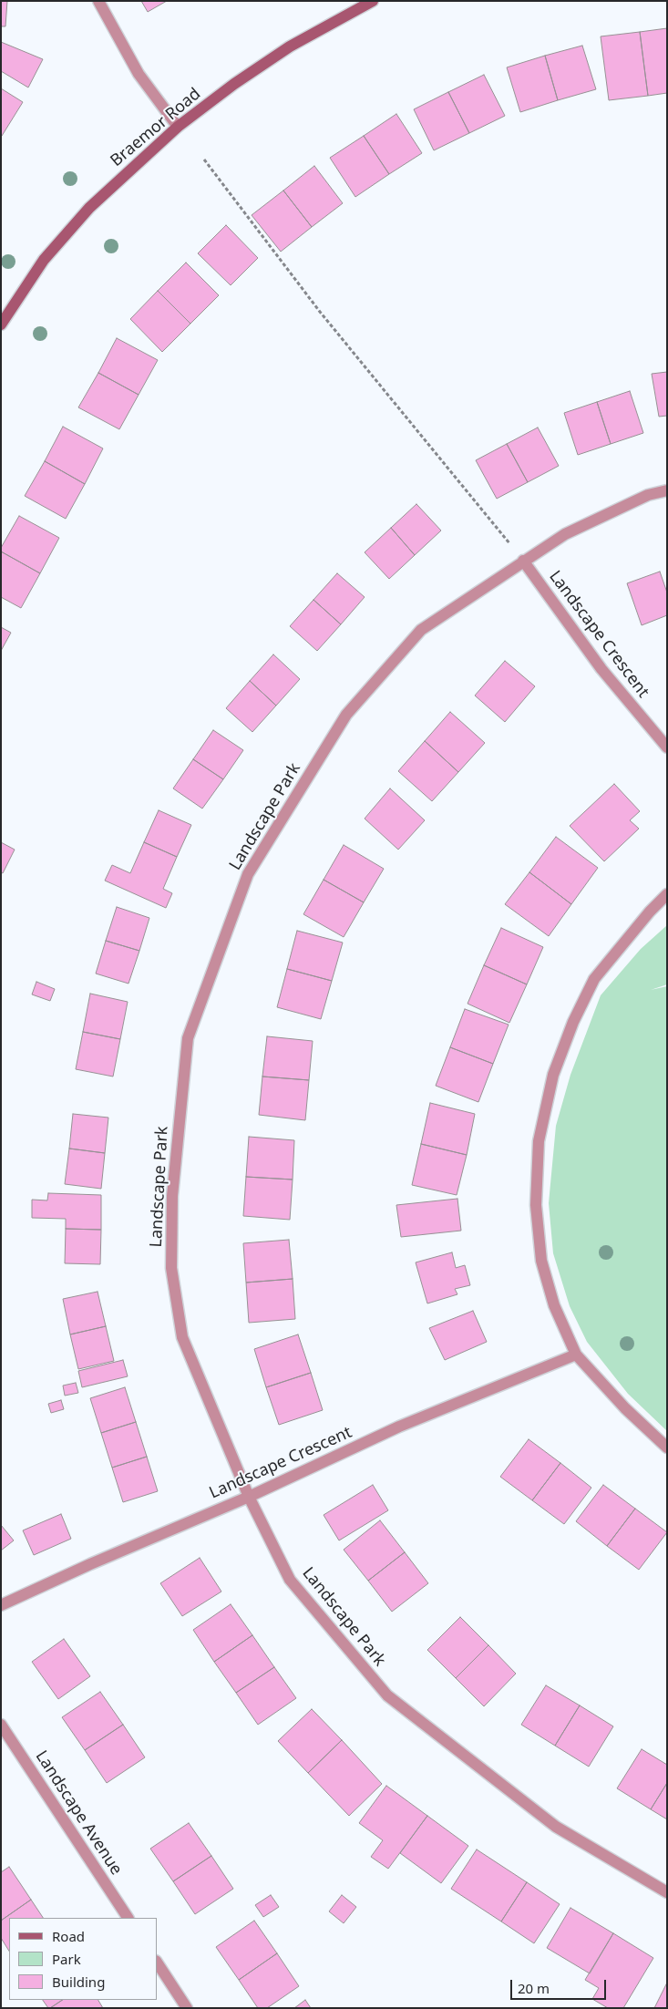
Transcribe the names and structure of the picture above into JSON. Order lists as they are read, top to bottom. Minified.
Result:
{"streets":{"main road":["Braemor Road"],"street":["Landscape Crescent","Landscape Park","Landscape Avenue"]},"crossings":[["Landscape Crescent","Landscape Park"]],"legend":["Road","Park","Building"],"scale_bar":"20 m"}
